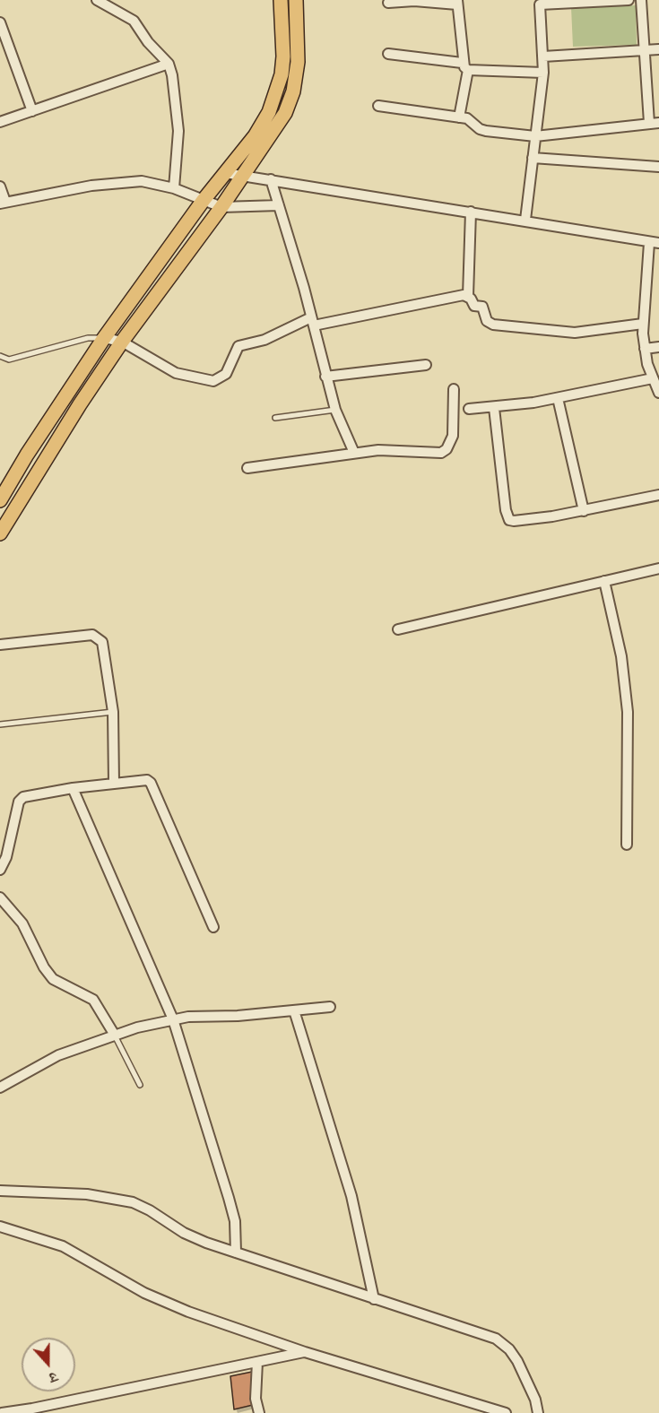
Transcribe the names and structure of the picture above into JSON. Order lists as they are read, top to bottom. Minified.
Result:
{"north":"bottom"}
